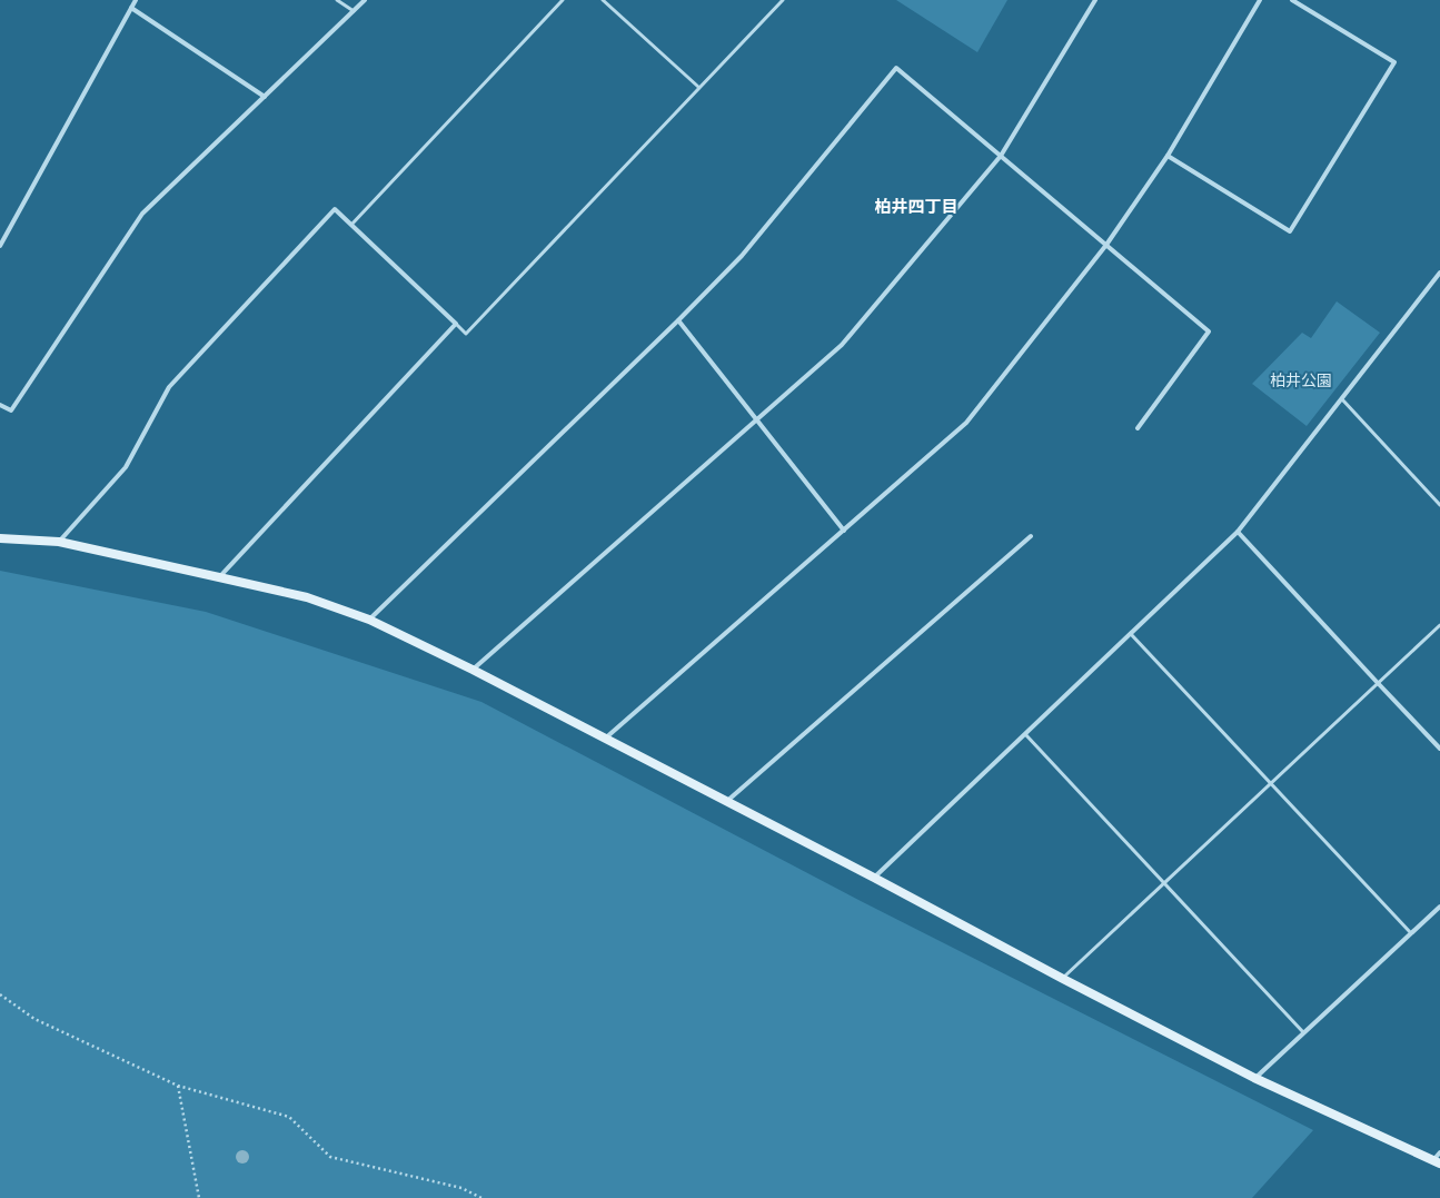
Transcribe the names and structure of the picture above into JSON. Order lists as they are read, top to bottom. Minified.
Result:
{"districts":["柏井四丁目"],"parks":["柏井公園"]}
